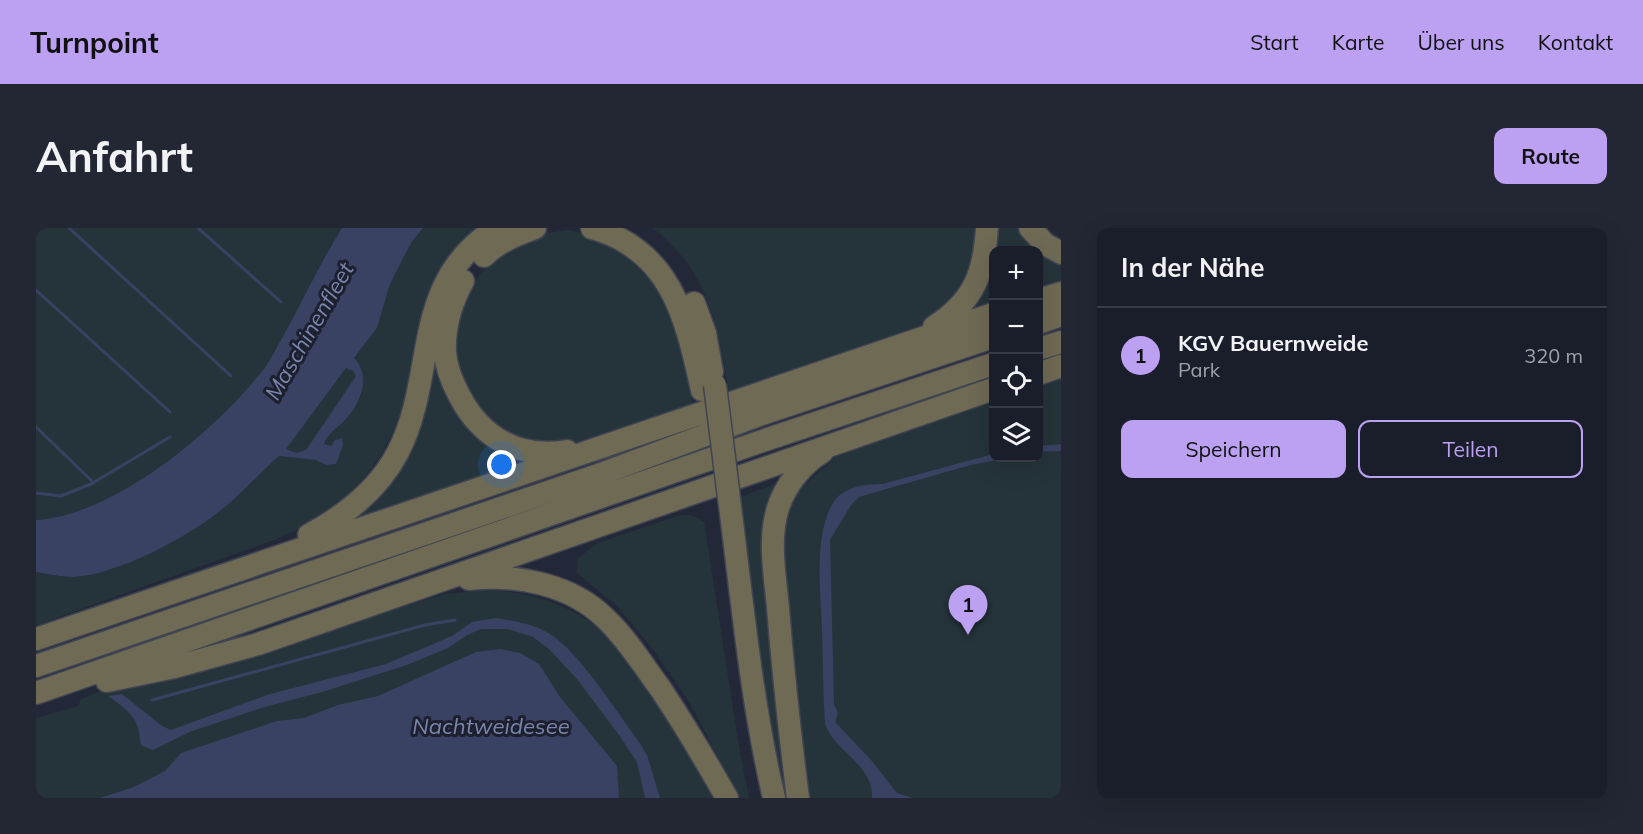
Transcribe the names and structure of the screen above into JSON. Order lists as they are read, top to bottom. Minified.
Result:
{"water":["Maschinenfleet","Nachtweidesee"],"page":{"header":"Turnpoint","nav":["Start","Karte","Über uns","Kontakt"],"buttons":["Route",["Speichern","Teilen"]],"title":"Anfahrt","heading":"In der Nähe","map_buttons":["+","−"],"list":[{"mark":"1","name":"KGV Bauernweide","note":"Park","value":"320 m"}],"pins":"1"}}
